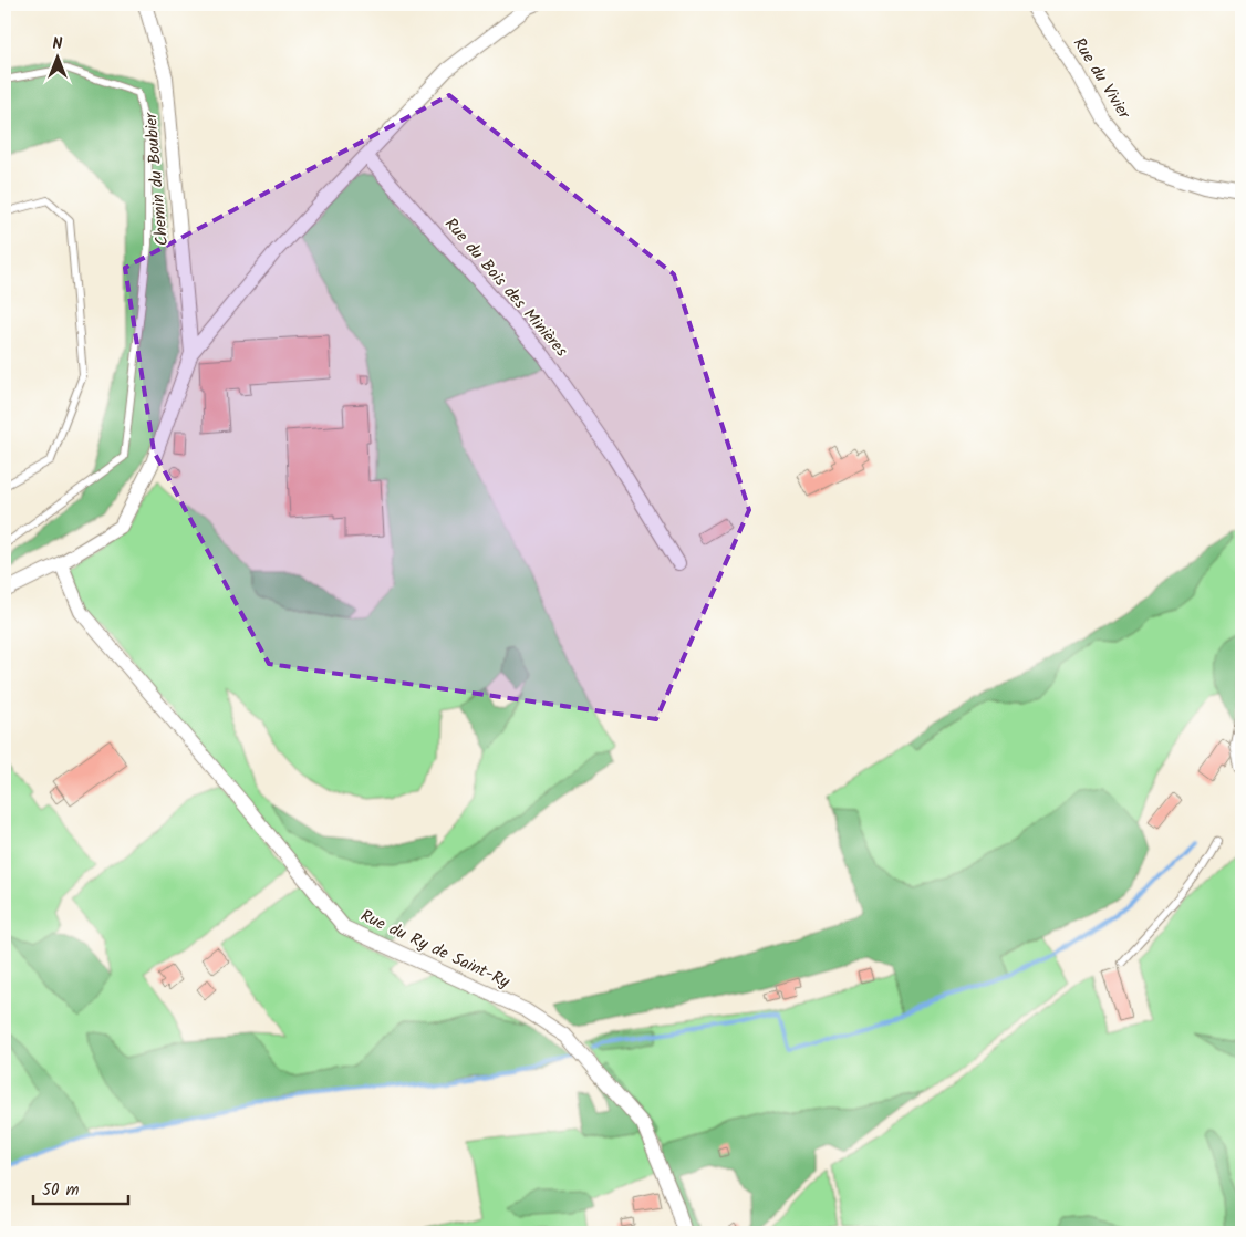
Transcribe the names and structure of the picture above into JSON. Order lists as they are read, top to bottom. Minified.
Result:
{"streets":{"street":["Rue du Vivier","Chemin du Boubier","Rue du Bois des Minières","Rue du Ry de Saint-Ry"]},"scale_bar":"50 m","north":"top"}
